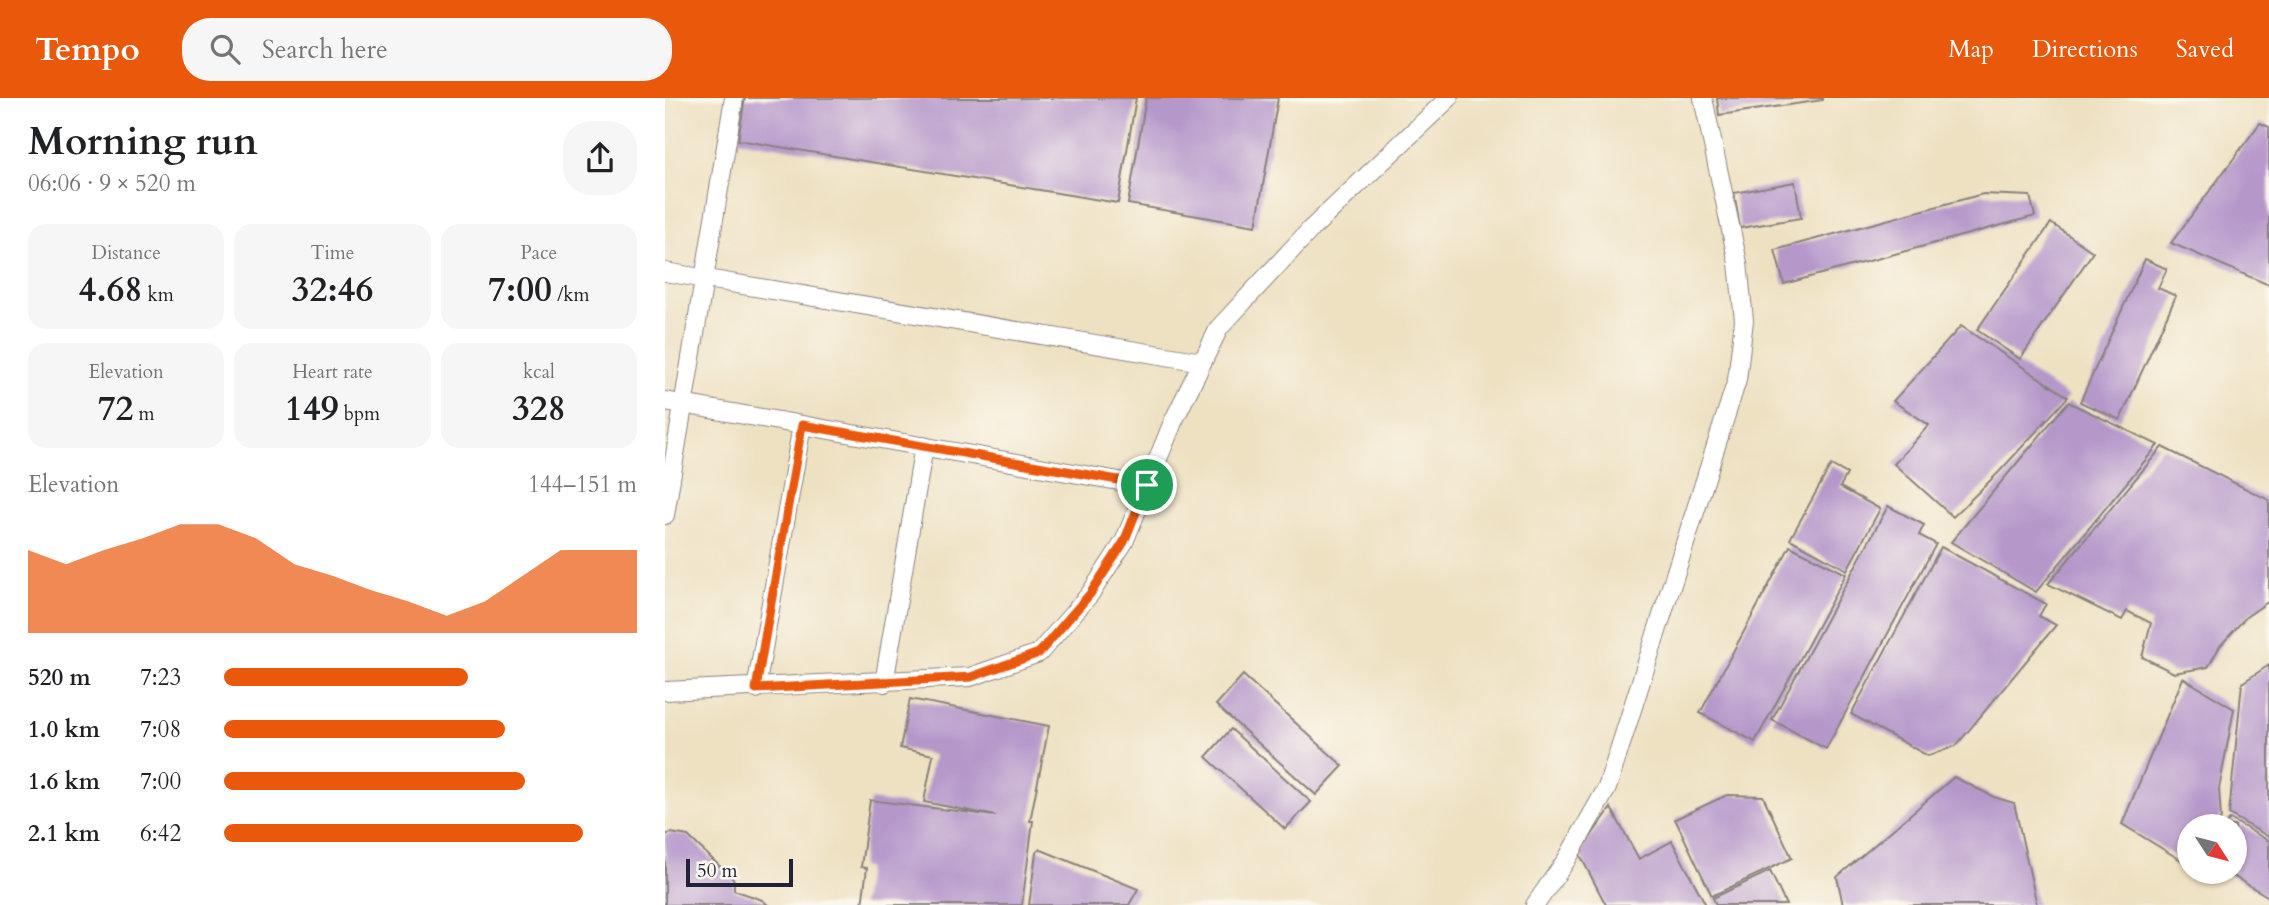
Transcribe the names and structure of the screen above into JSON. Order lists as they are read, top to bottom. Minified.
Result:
{"scale_bar":"50 m","north":"bottom right","page":{"header":"Tempo","search":"Search here","nav":["Map","Directions","Saved"],"heading":["Morning run","06:06 · 9 × 520 m"],"stats":[["Distance","4.68 km"],["Time","32:46"],["Pace","7:00 /km"],["Elevation","72 m"],["Heart rate","149 bpm"],["kcal","328"]],"chart":["Elevation","144–151 m"],"list":[{"name":"520 m","note":"7:23"},{"name":"1.0 km","note":"7:08"},{"name":"1.6 km","note":"7:00"},{"name":"2.1 km","note":"6:42"}],"scale":"50 m"}}
